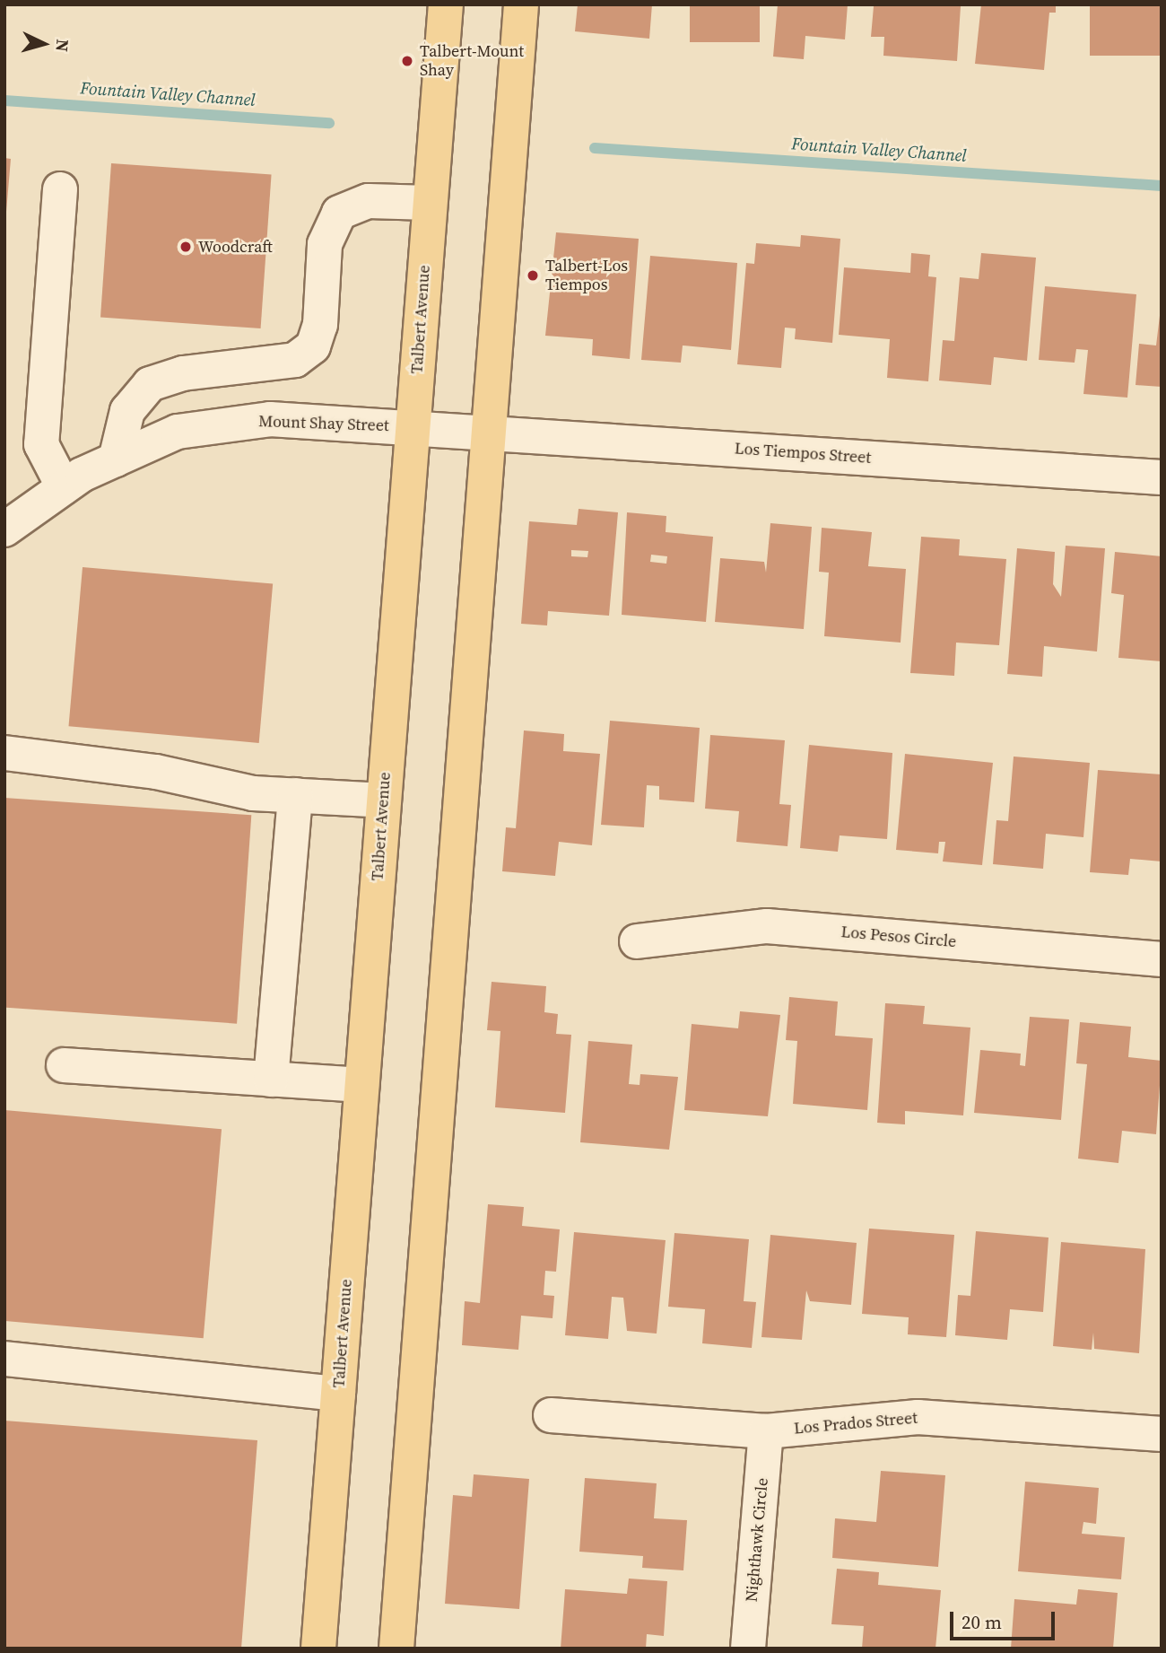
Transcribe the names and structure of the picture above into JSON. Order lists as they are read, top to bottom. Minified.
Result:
{"streets":{"main road":["Talbert Avenue"],"street":["Mount Shay Street","Los Tiempos Street","Los Pesos Circle","Los Prados Street","Nighthawk Circle"]},"crossings":[["Talbert Avenue","Mount Shay Street"],["Talbert Avenue","Los Tiempos Street"],["Mount Shay Street","Los Tiempos Street"],["Los Prados Street","Nighthawk Circle"]],"water":["Fountain Valley Channel"],"places":["Talbert-Mount Shay","Woodcraft","Talbert-Los Tiempos"],"scale_bar":"20 m","north":"right"}
